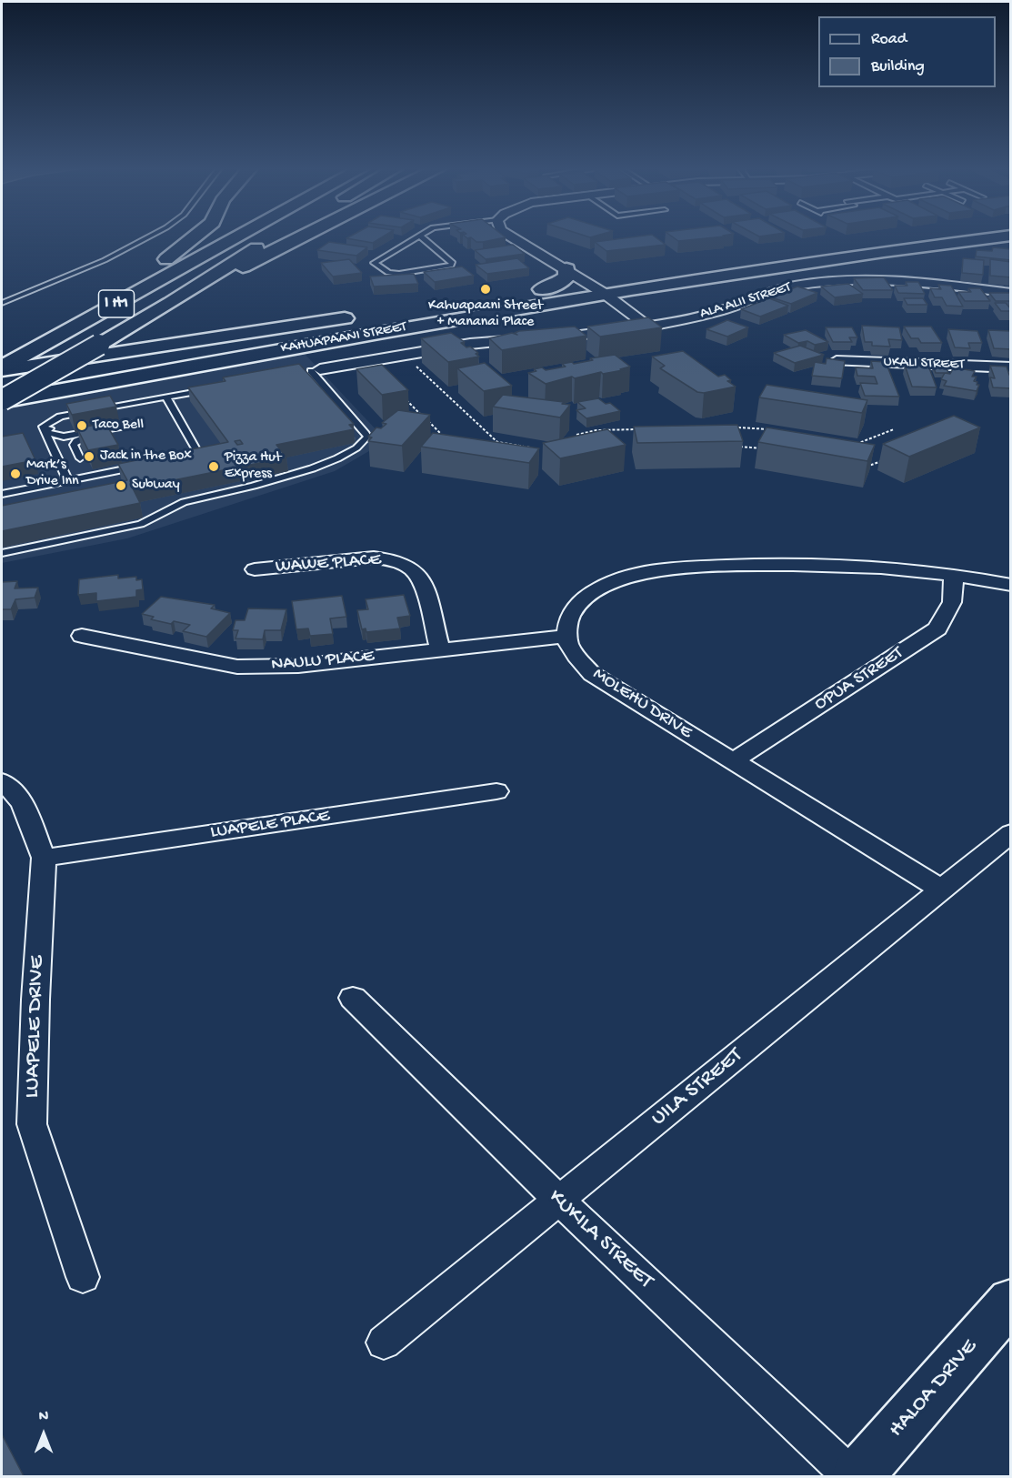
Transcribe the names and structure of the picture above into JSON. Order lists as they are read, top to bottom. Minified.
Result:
{"streets":{"main road":["I H1","KAHUAPAANI STREET","HALOA DRIVE"],"street":["ALA ALII STREET","UKALI STREET","WAWE PLACE","NAULU PLACE","OPUA STREET","MOLEHU DRIVE","LUAPELE PLACE","LUAPELE DRIVE","UILA STREET","KUKILA STREET"]},"crossings":[["I H1","KAHUAPAANI STREET"],["WAWE PLACE","NAULU PLACE"],["NAULU PLACE","MOLEHU DRIVE"],["OPUA STREET","MOLEHU DRIVE"],["MOLEHU DRIVE","UILA STREET"],["LUAPELE PLACE","LUAPELE DRIVE"],["UILA STREET","KUKILA STREET"],["KUKILA STREET","HALOA DRIVE"]],"places":["Kahuapaani Street + Mananai Place","Taco Bell","Jack in the Box","Pizza Hut Express","Mark’s Drive Inn","Subway"],"legend":["Road","Building"],"north":"top"}
